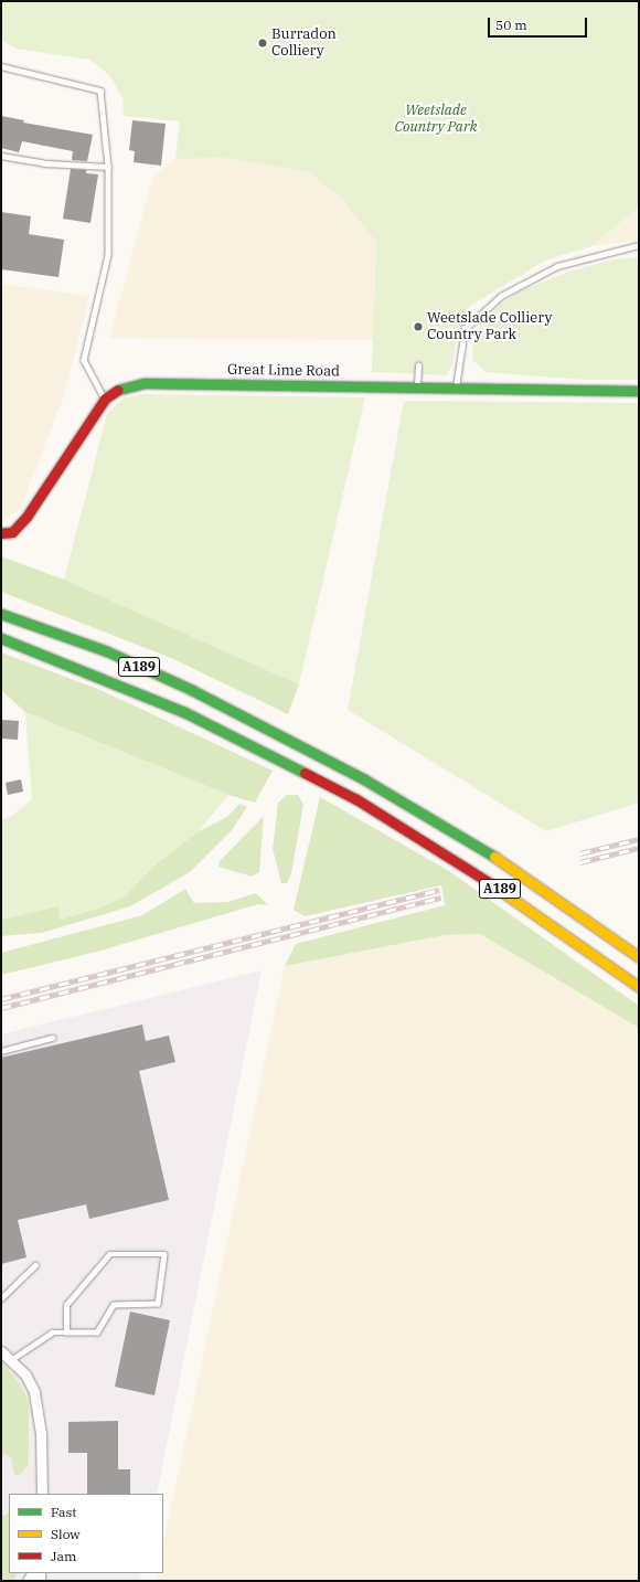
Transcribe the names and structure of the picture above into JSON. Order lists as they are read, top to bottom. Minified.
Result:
{"streets":{"main road":["Great Lime Road","A189"]},"parks":["Weetslade Country Park"],"places":["Burradon Colliery","Weetslade Colliery Country Park"],"legend":["Fast","Slow","Jam"],"scale_bar":"50 m"}
